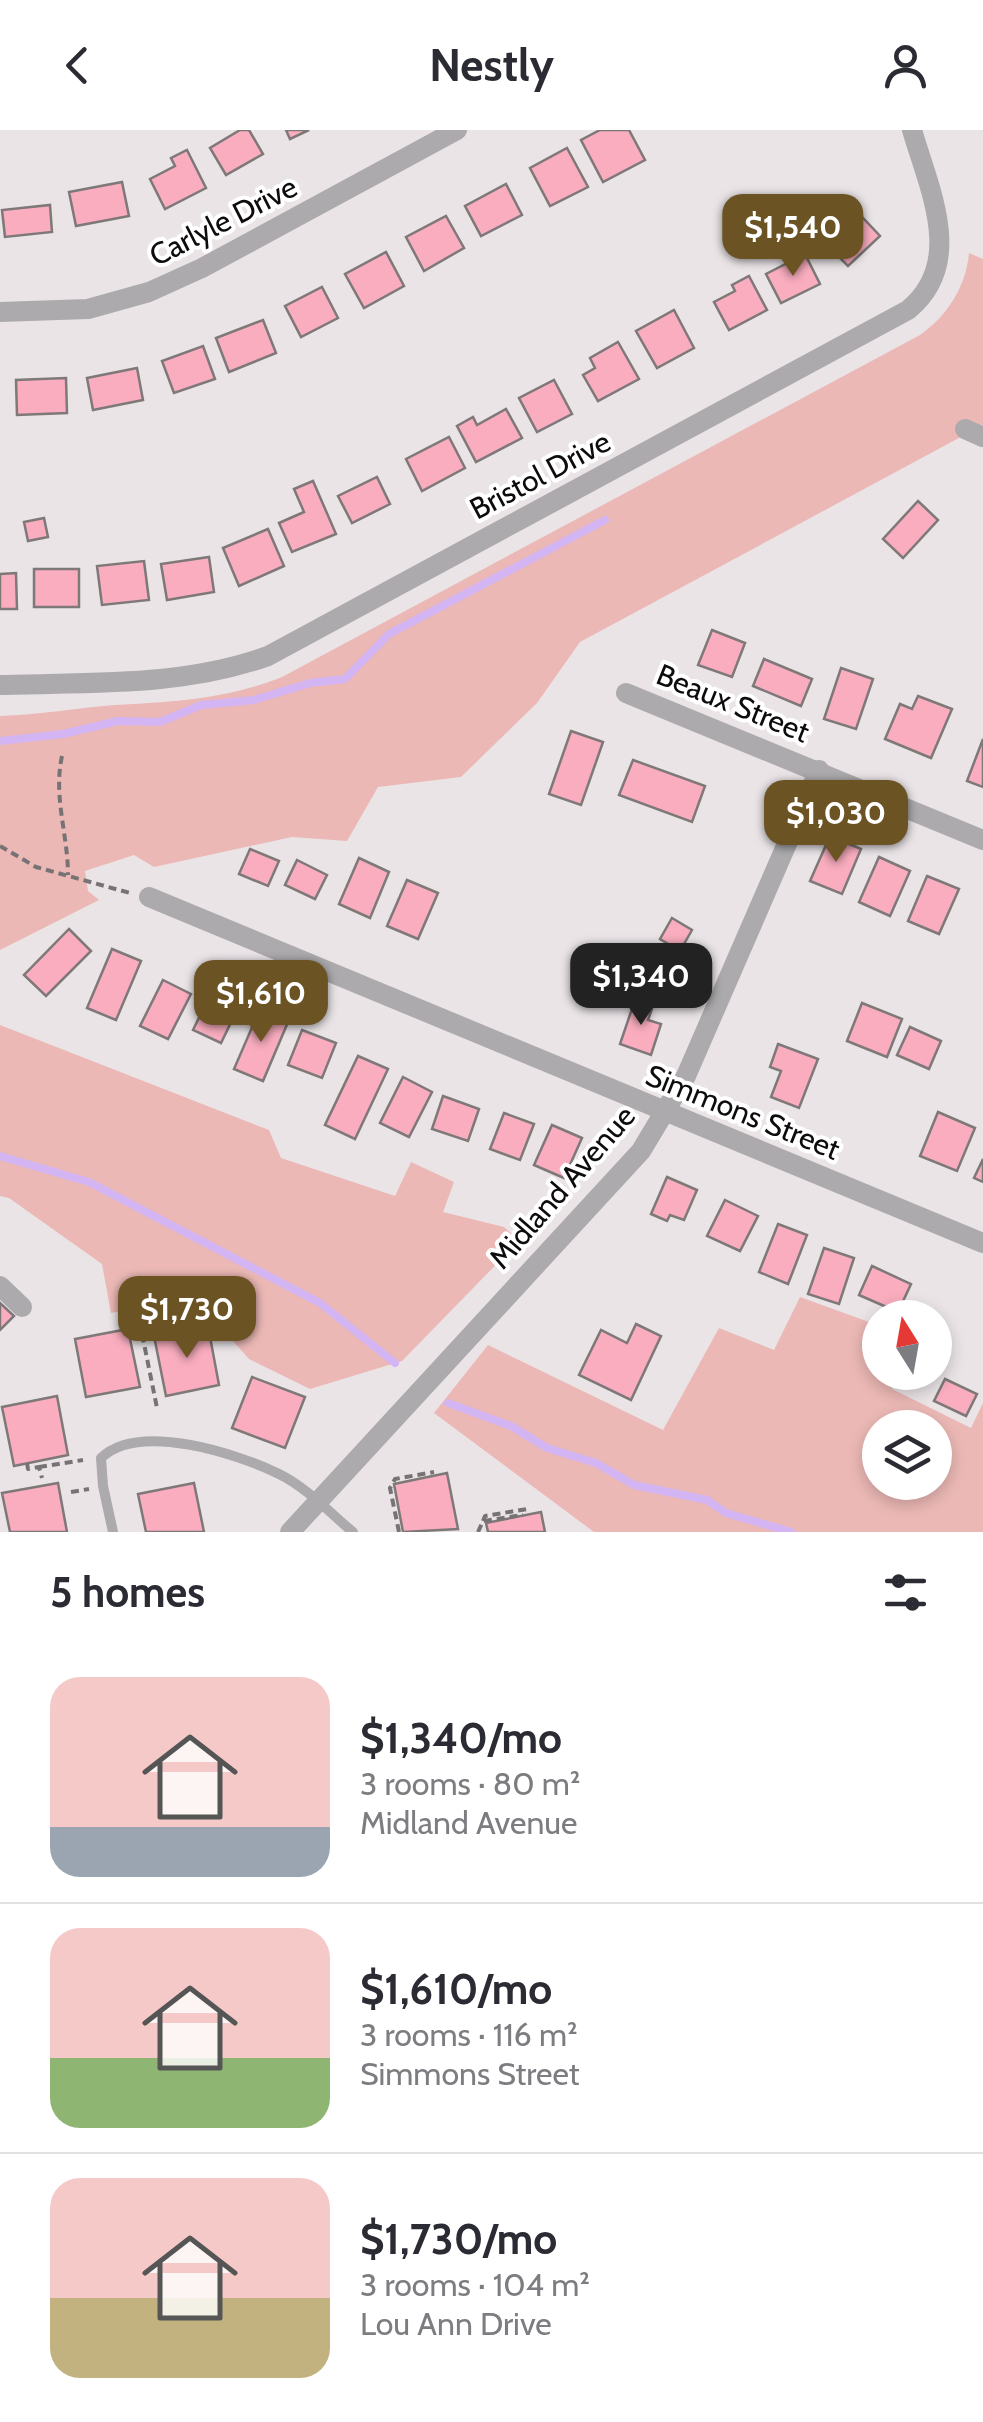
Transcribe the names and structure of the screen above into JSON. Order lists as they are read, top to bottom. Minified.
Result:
{"streets":{"street":["Carlyle Drive","Bristol Drive","Beaux Street","Simmons Street","Midland Avenue"]},"crossings":[["Beaux Street","Midland Avenue"],["Simmons Street","Midland Avenue"]],"north":"top","page":{"header":"Nestly","price":["$1,540","$1,030","$1,340","$1,610","$1,730"],"heading":"5 homes","list":[{"name":"$1,340/mo","note":"3 rooms · 80 m² · Midland Avenue"},{"name":"$1,610/mo","note":"3 rooms · 116 m² · Simmons Street"},{"name":"$1,730/mo","note":"3 rooms · 104 m² · Lou Ann Drive"}]}}
